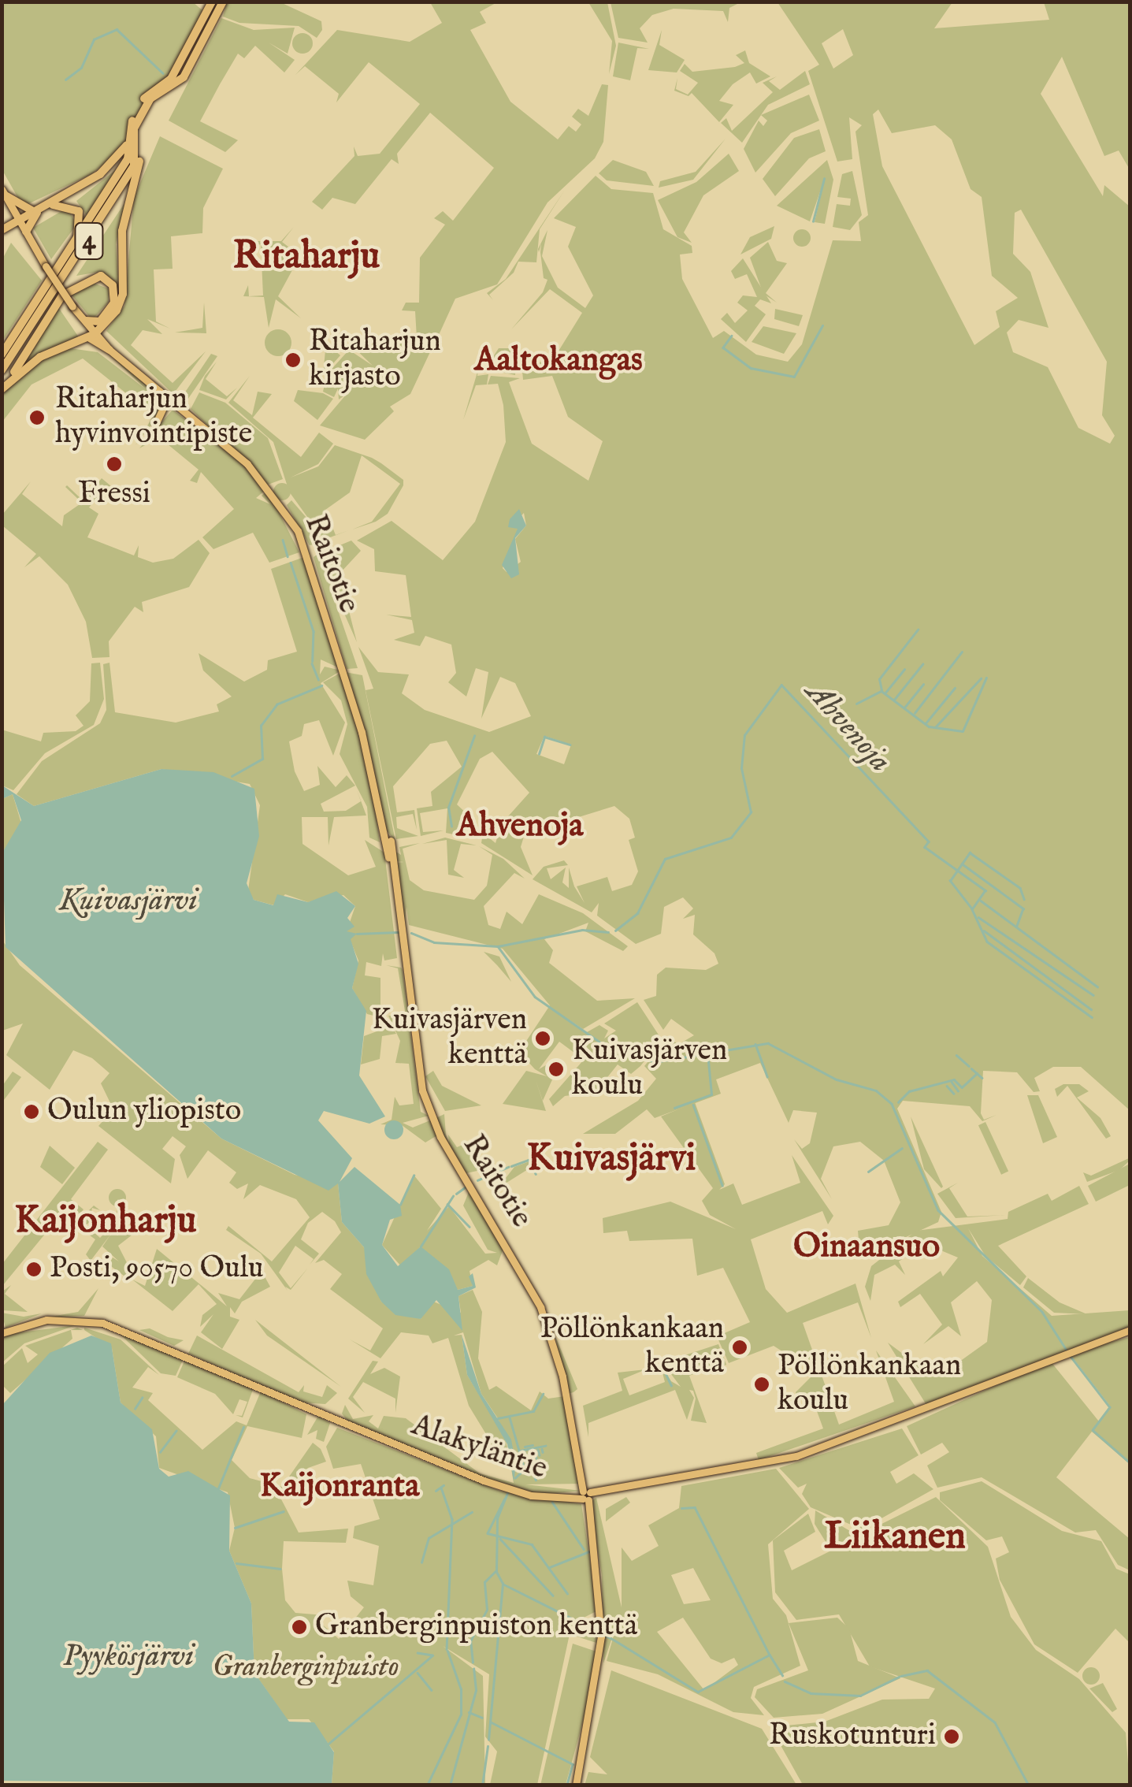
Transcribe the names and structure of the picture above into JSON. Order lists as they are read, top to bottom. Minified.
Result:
{"streets":{"highway":["4"],"main road":["Raitotie","Alakyläntie"]},"crossings":[["Raitotie","Alakyläntie"]],"districts":["Ritaharju","Aaltokangas","Ahvenoja","Kuivasjärvi","Kaijonharju","Oinaansuo","Kaijonranta","Liikanen"],"water":["Ahvenoja","Kuivasjärvi","Pyykösjärvi"],"parks":["Granberginpuisto"],"places":["Ritaharjun kirjasto","Ritaharjun hyvinvointipiste","Fressi","Kuivasjärven kenttä","Kuivasjärven koulu","Oulun yliopisto","Posti, 90570 Oulu","Pöllönkankaan kenttä","Pöllönkankaan koulu","Granberginpuiston kenttä","Ruskotunturi"]}
